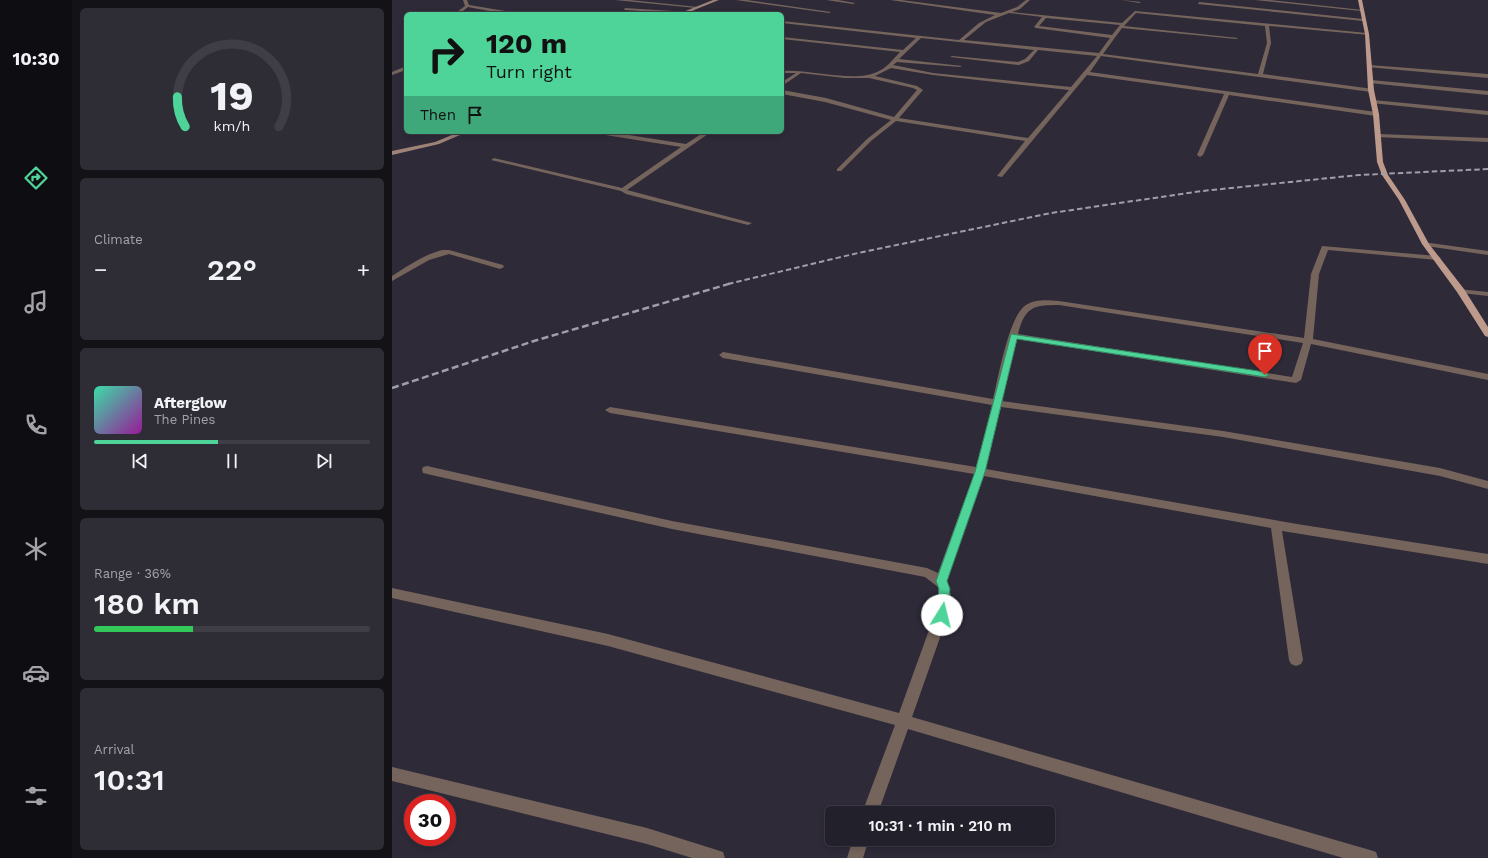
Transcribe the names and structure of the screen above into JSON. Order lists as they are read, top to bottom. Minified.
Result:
{"page":{"tabs":"10:30","turn":["120 m","Turn right"],"then":"Then","tile":["Climate",["Range · 36%","180 km"],["Arrival","10:31"]],"heat":["−","22°","+"],"song":["Afterglow","The Pines"],"limit":"30","trip":"10:31 · 1 min · 210 m","gauge":["19","km/h"]}}
